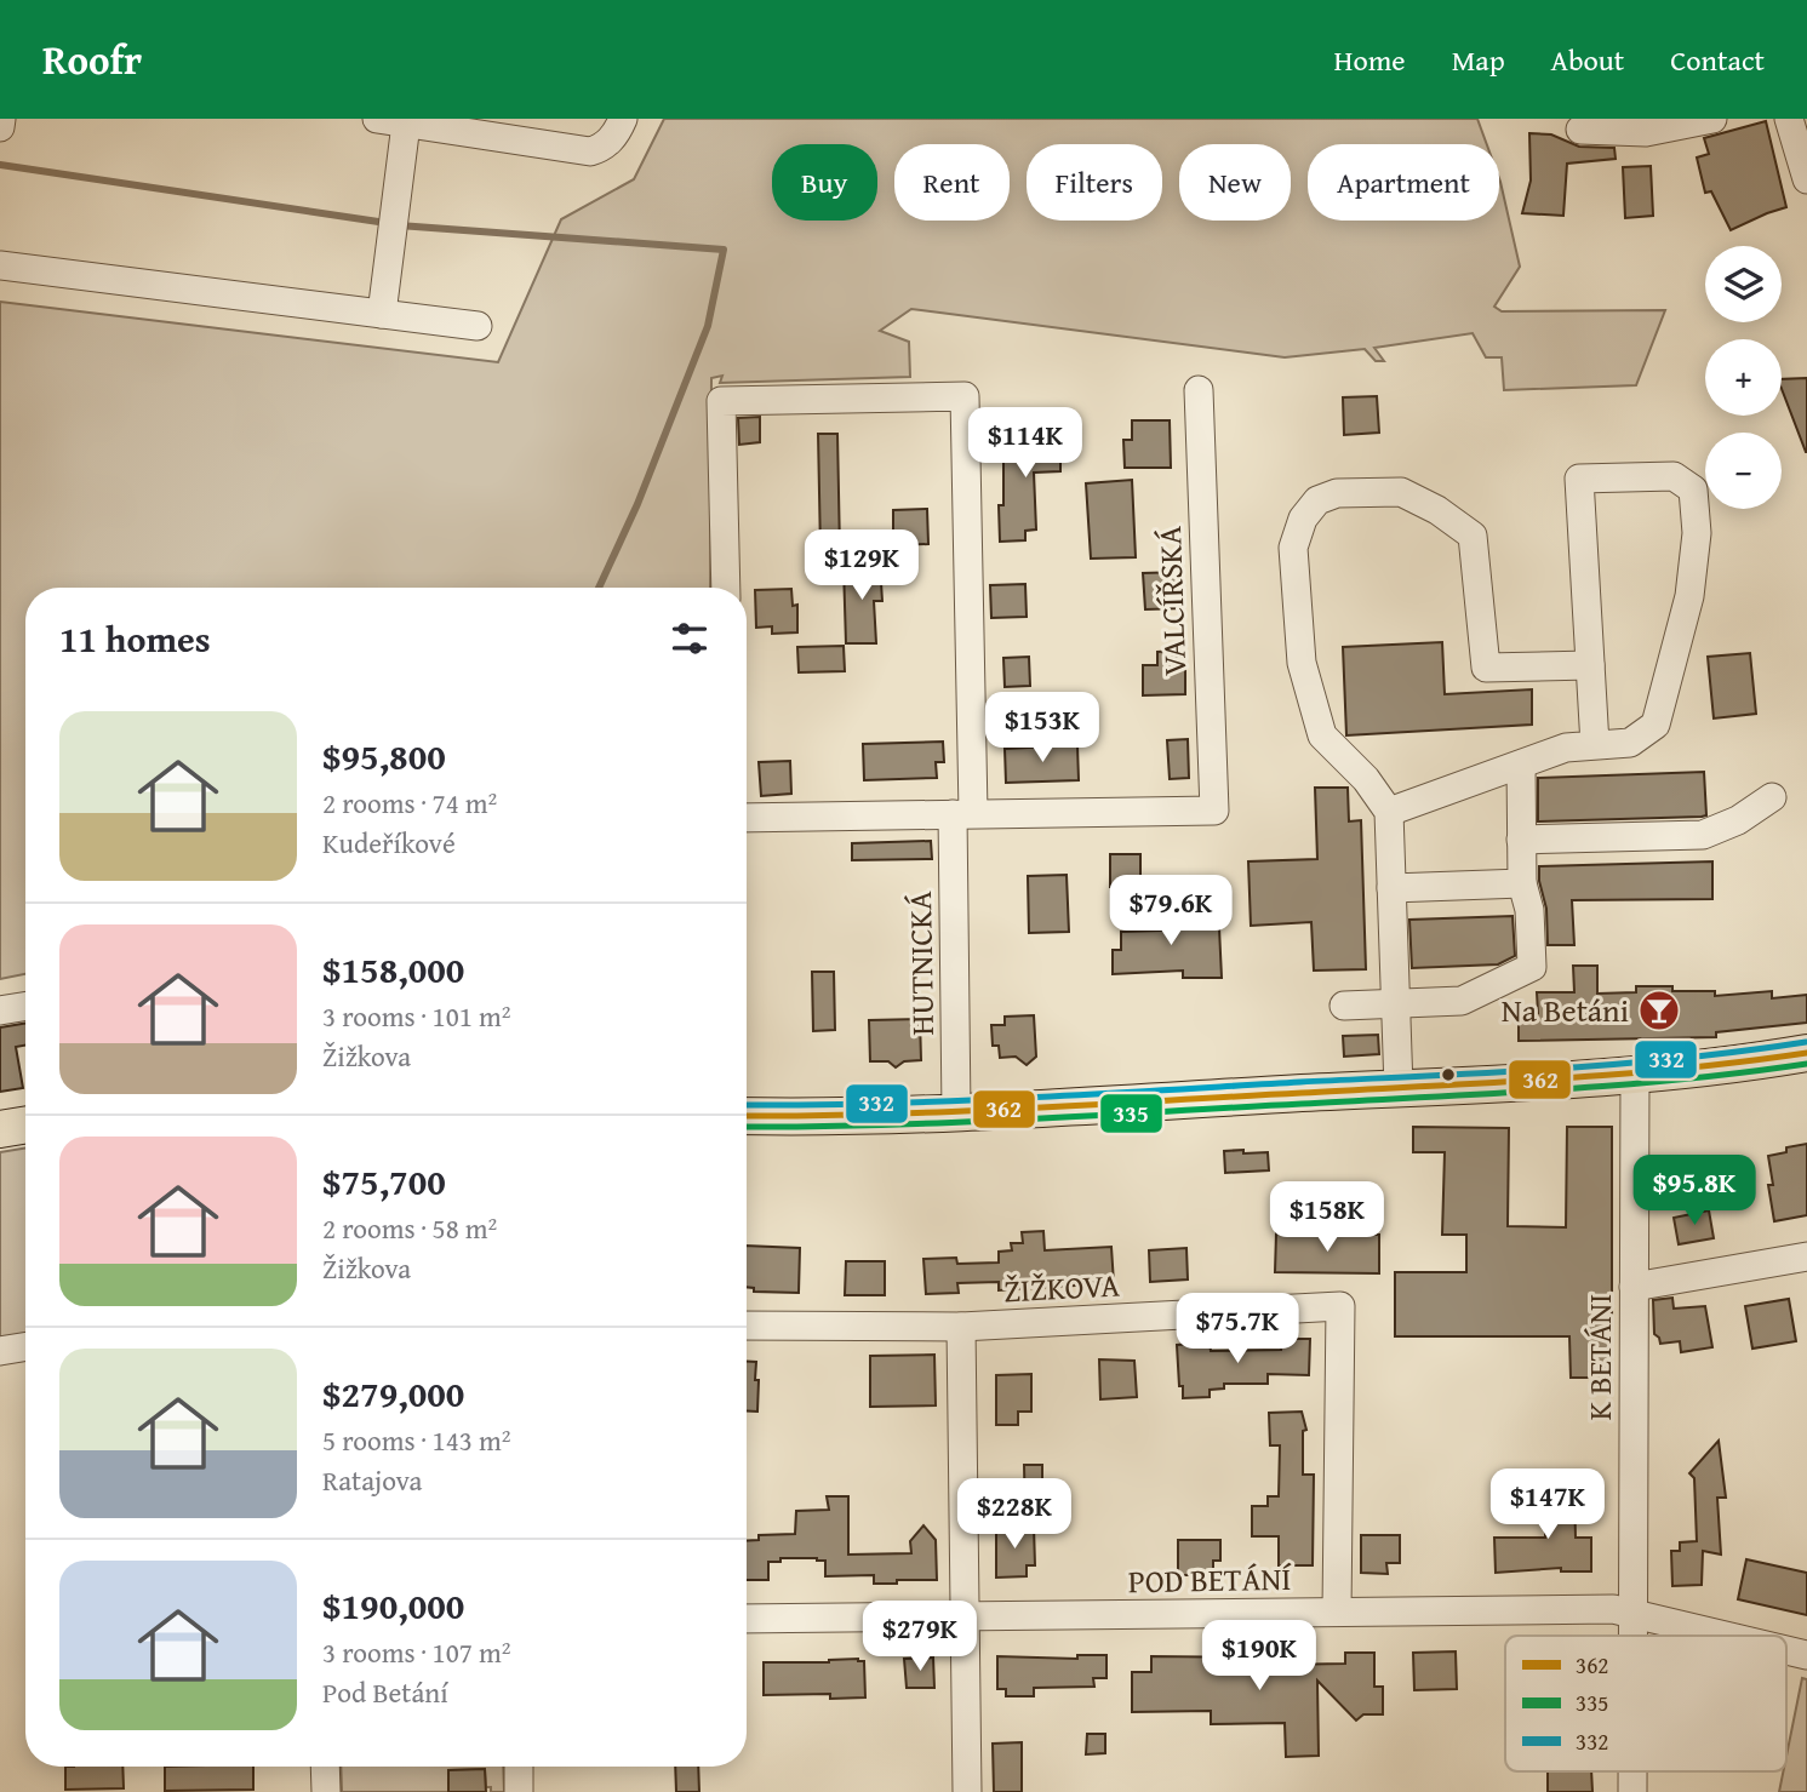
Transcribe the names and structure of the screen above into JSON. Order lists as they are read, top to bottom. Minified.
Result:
{"streets":{"street":["VALCÍŘSKÁ","HUTNICKÁ","ŽIŽKOVA","K BETÁNI","POD BETÁNÍ"]},"crossings":[["VALCÍŘSKÁ","HUTNICKÁ"],["ŽIŽKOVA","POD BETÁNÍ"],["K BETÁNI","POD BETÁNÍ"]],"places":{"bar":["Na Betáni"]},"lines":["transit line 332","transit line 362","transit line 335"],"legend":["362","335","332"],"page":{"header":"Roofr","nav":["Home","Map","About","Contact"],"chip":["Buy","Rent","Filters","New","Apartment"],"map_buttons":["+","−"],"price":["$114K","$129K","$153K","$79.6K","$95.8K","$158K","$75.7K","$147K","$228K","$279K","$190K"],"heading":"11 homes","list":[{"name":"$95,800","note":"2 rooms · 74 m² · Kudeříkové"},{"name":"$158,000","note":"3 rooms · 101 m² · Žižkova"},{"name":"$75,700","note":"2 rooms · 58 m² · Žižkova"},{"name":"$279,000","note":"5 rooms · 143 m² · Ratajova"},{"name":"$190,000","note":"3 rooms · 107 m² · Pod Betání"}]}}
